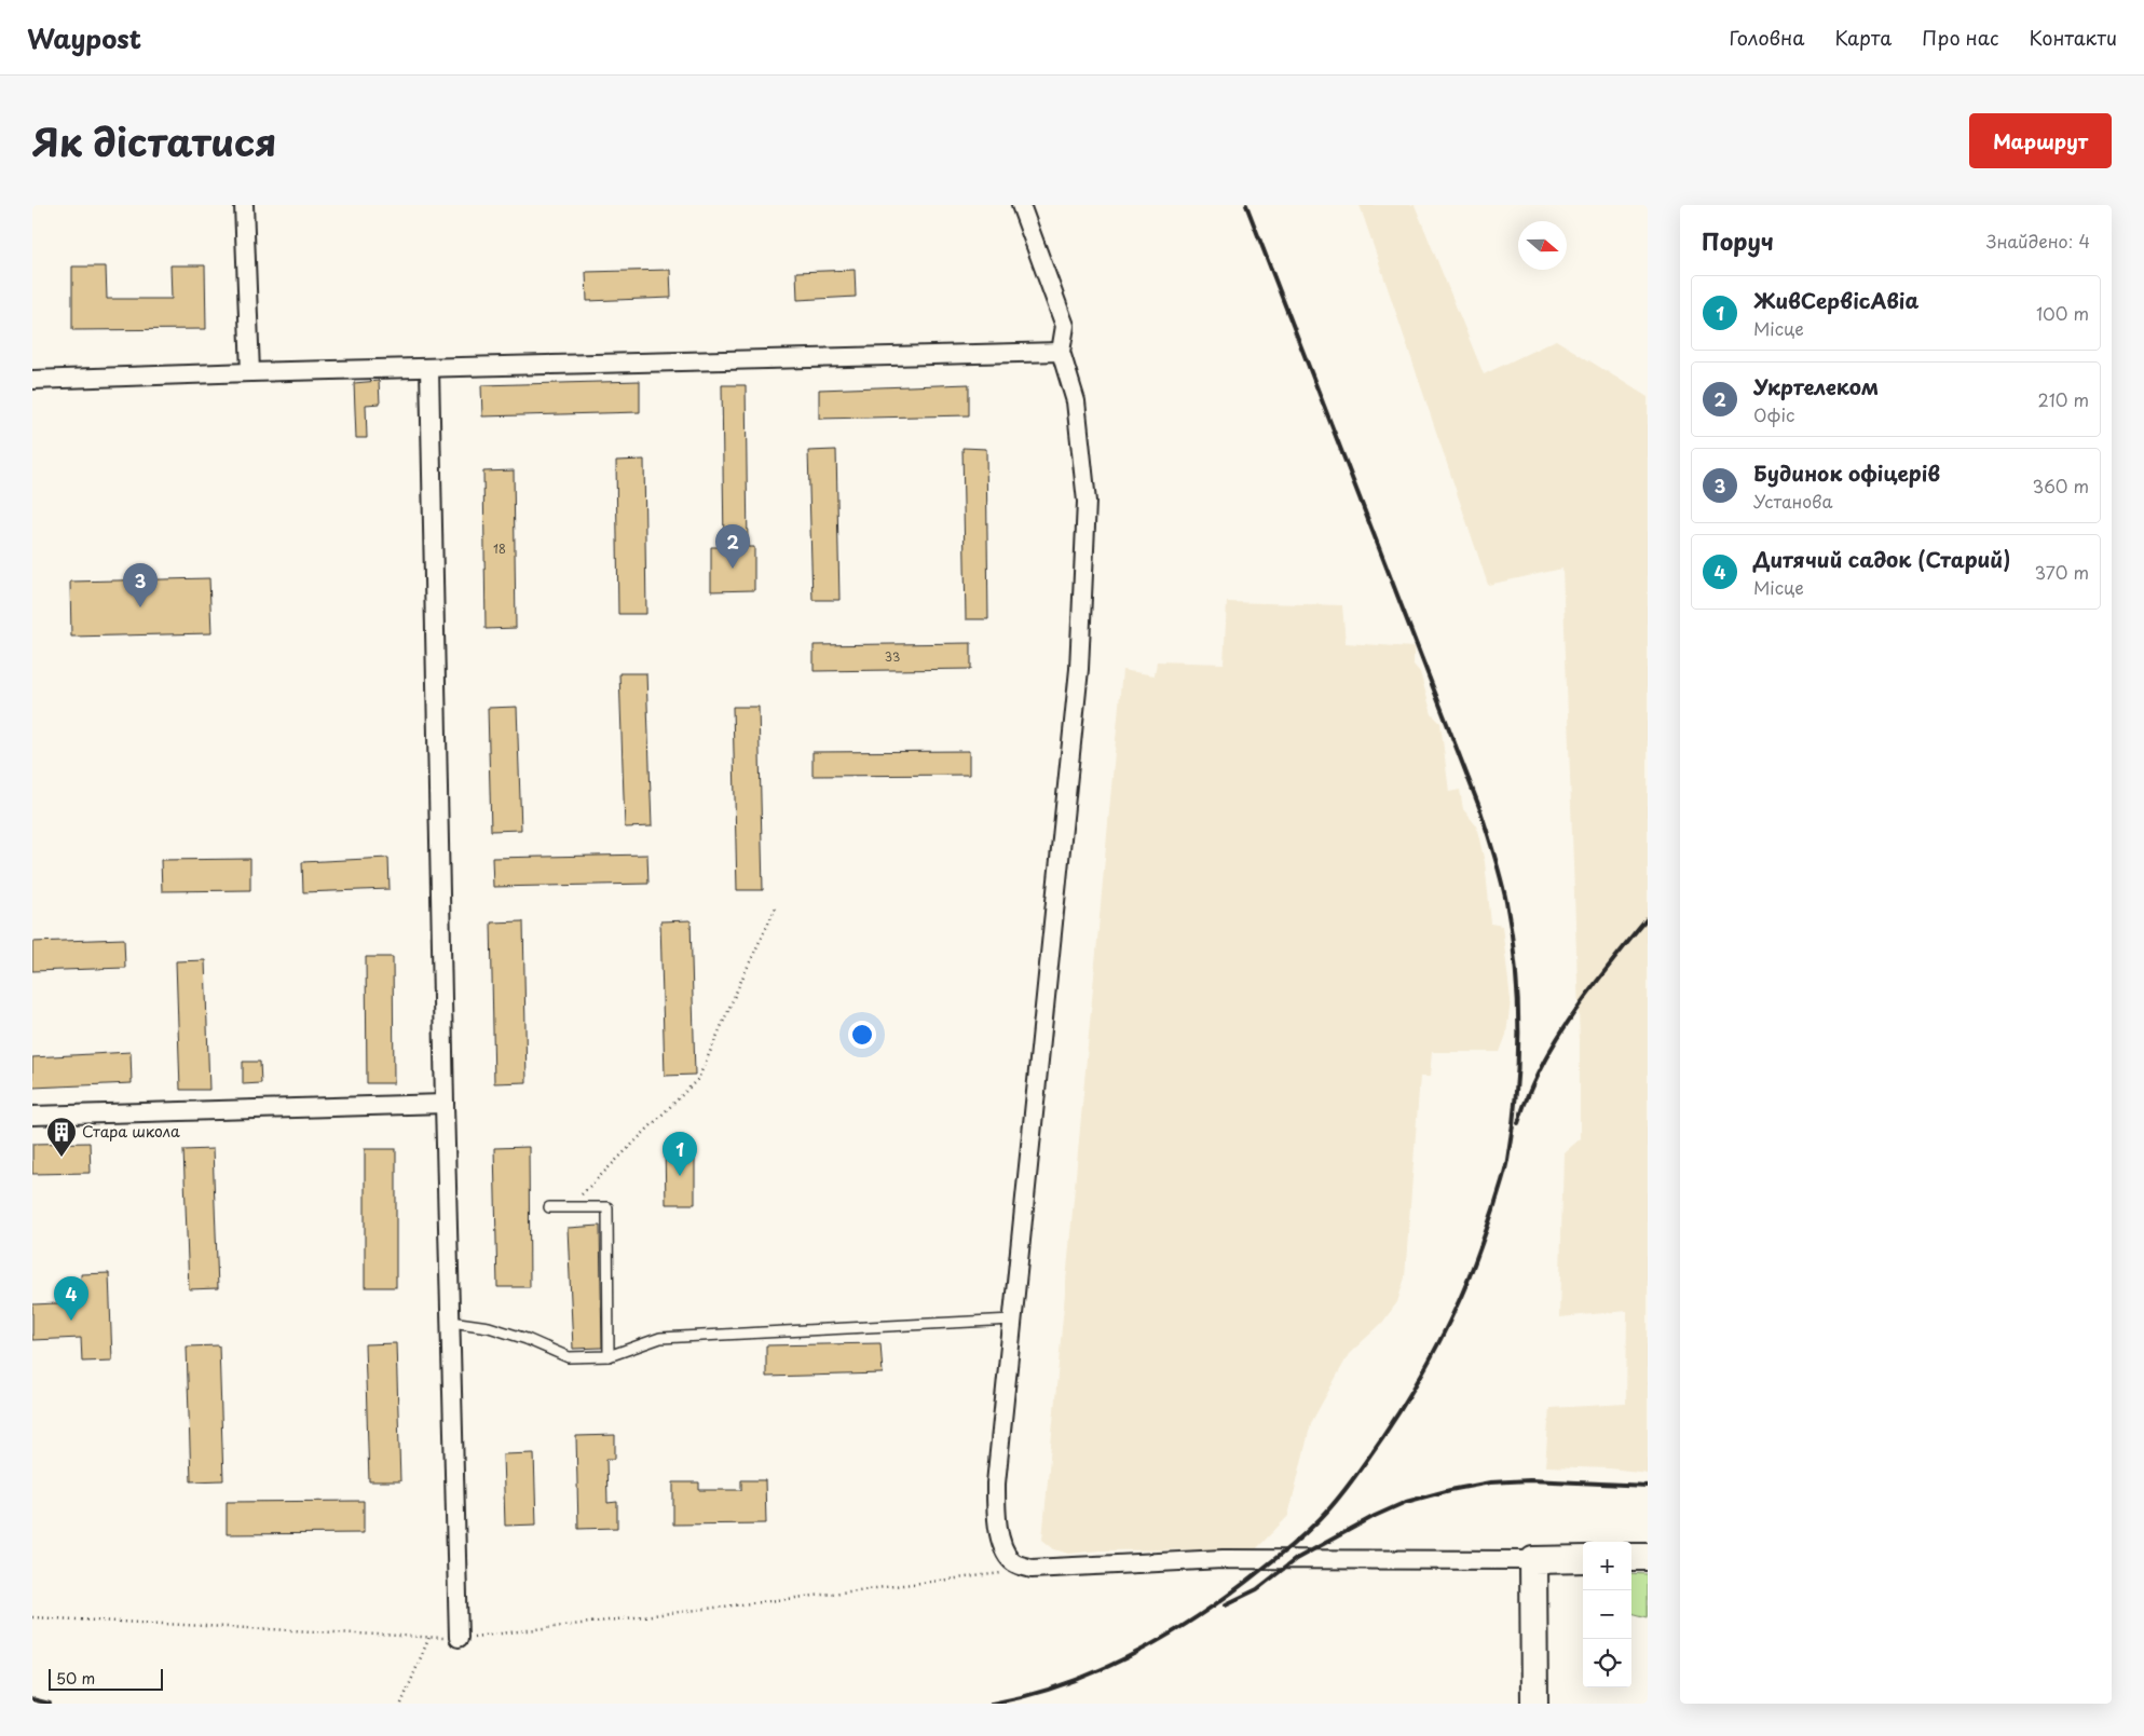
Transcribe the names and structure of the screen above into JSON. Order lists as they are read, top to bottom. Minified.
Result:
{"places":{"building":["Стара школа"]},"house_numbers":["18","33"],"scale_bar":"50 m","north":"right","page":{"header":"Waypost","nav":["Головна","Карта","Про нас","Контакти"],"title":"Як дістатися","buttons":"Маршрут","heading":["Поруч","Знайдено: 4"],"list":[{"mark":"1","name":"ЖивСервісАвіа","note":"Місце","value":"100 m"},{"mark":"2","name":"Укртелеком","note":"Офіс","value":"210 m"},{"mark":"3","name":"Будинок офіцерів","note":"Установа","value":"360 m"},{"mark":"4","name":"Дитячий садок (Старий)","note":"Місце","value":"370 m"}],"pins":["2","3","1","4"],"map_buttons":["+","−"],"scale":"50 m"}}
